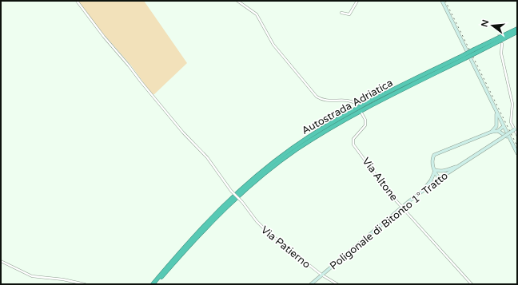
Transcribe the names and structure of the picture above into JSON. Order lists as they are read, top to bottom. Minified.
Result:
{"streets":{"highway":["Autostrada Adriatica"],"main road":["Poligonale di Bitonto 1° Tratto"],"street":["Via Altone","Via Patierno"]},"crossings":[["Via Altone","Poligonale di Bitonto 1° Tratto"],["Poligonale di Bitonto 1° Tratto","Via Patierno"]],"north":"left"}
